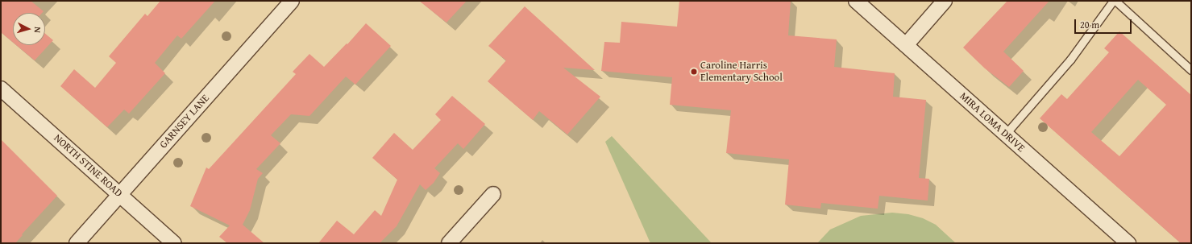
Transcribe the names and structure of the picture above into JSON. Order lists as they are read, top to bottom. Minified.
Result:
{"streets":{"street":["GARNSEY LANE","MIRA LOMA DRIVE","NORTH STINE ROAD"]},"crossings":[["GARNSEY LANE","NORTH STINE ROAD"]],"places":["Caroline Harris Elementary School"],"scale_bar":"20 m","north":"right"}
